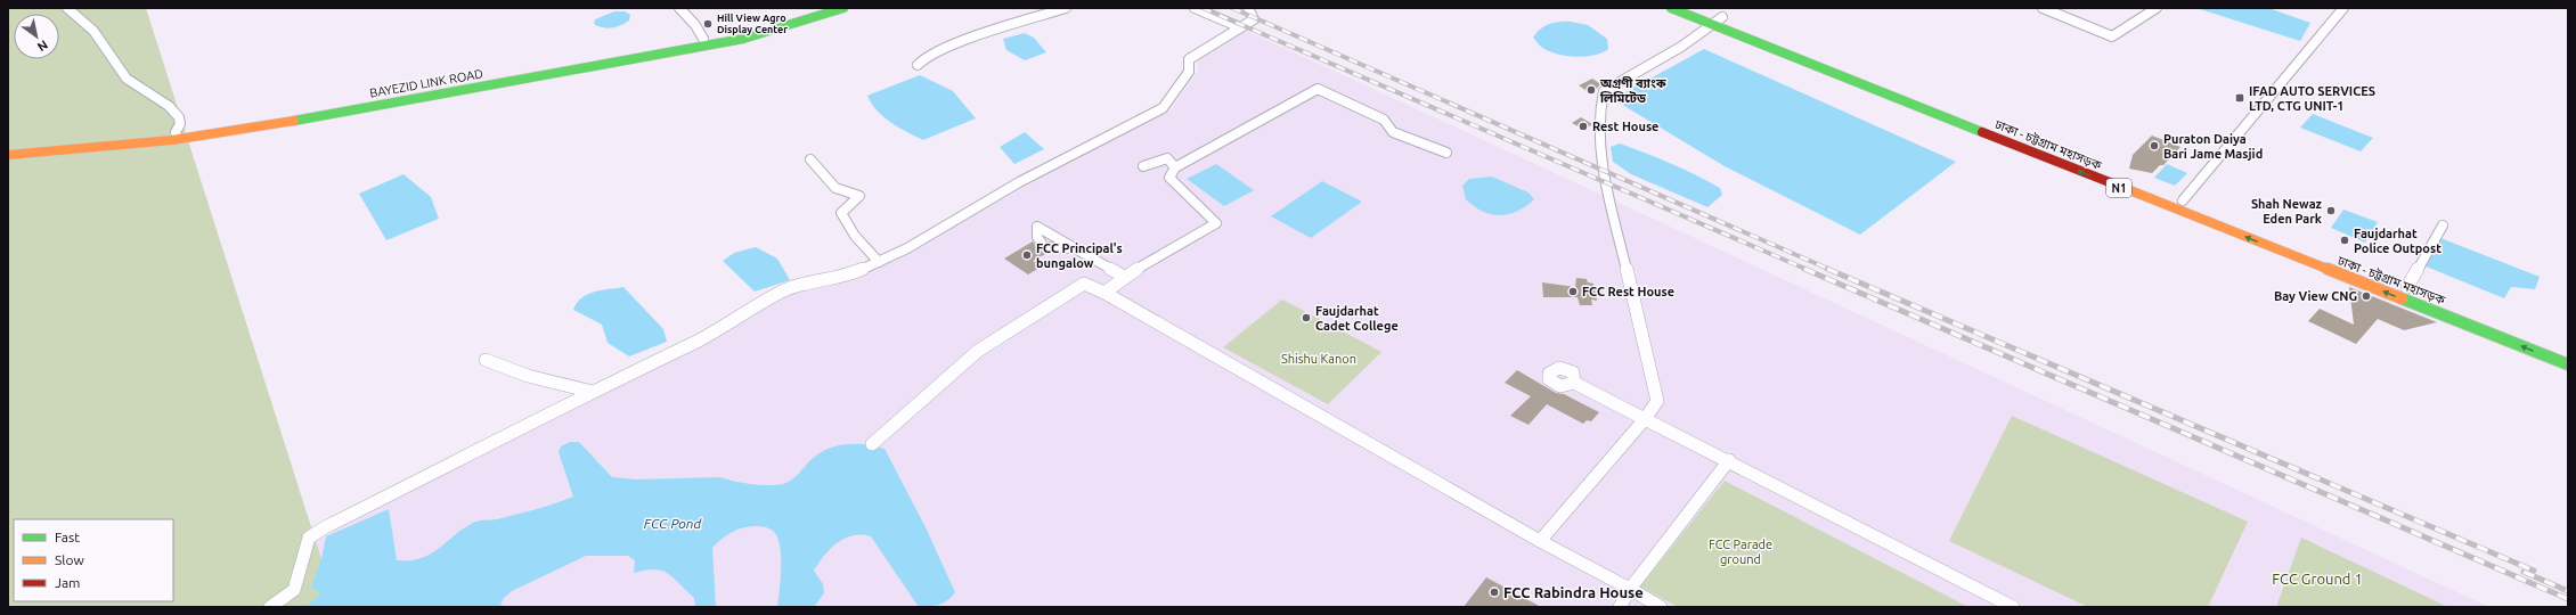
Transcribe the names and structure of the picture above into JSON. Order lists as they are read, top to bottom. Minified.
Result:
{"streets":{"main road":["BAYEZID LINK ROAD","ঢাকা - চট্টগ্রাম মহাসড়ক","N1"]},"water":["FCC Pond"],"parks":["Shishu Kanon","FCC Parade ground","FCC Ground 1"],"places":{"other":["Hill View Agro Display Center","অগ্রণী ব্যাংক লিমিটেড","Rest House","Puraton Daiya Bari Jame Masjid","Shah Newaz Eden Park","Faujdarhat Police Outpost","FCC Principal's bungalow","FCC Rest House","Bay View CNG","Faujdarhat Cadet College","FCC Rabindra House"],"transit":["IFAD AUTO SERVICES LTD, CTG UNIT-1"]},"legend":["Fast","Slow","Jam"],"north":"bottom right"}
